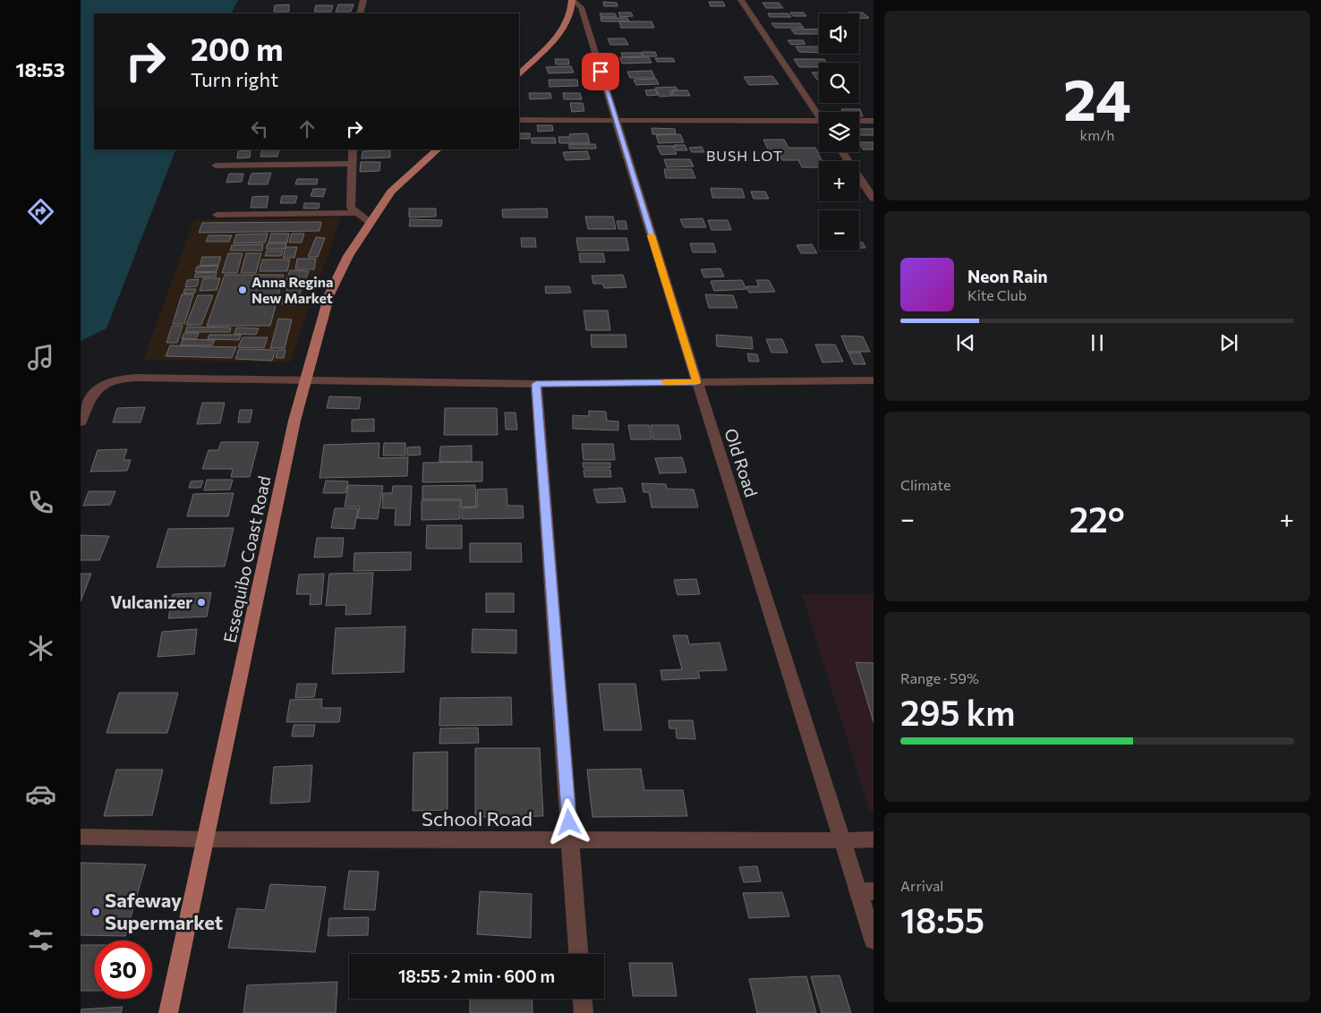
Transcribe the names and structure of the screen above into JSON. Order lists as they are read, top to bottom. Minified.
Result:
{"streets":{"main road":["Essequibo Coast Road"],"street":["Old Road","School Road"]},"crossings":[["Old Road","School Road"],["Essequibo Coast Road","School Road"]],"districts":["BUSH LOT"],"places":["Anna Regina New Market","Vulcanizer","Safeway Supermarket"],"page":{"tabs":"18:53","tile":[["24","km/h"],"Climate",["Range · 59%","295 km"],["Arrival","18:55"]],"map_buttons":["+","−"],"turn":["200 m","Turn right"],"song":["Neon Rain","Kite Club"],"heat":["−","22°","+"],"limit":"30","trip":"18:55 · 2 min · 600 m"}}
